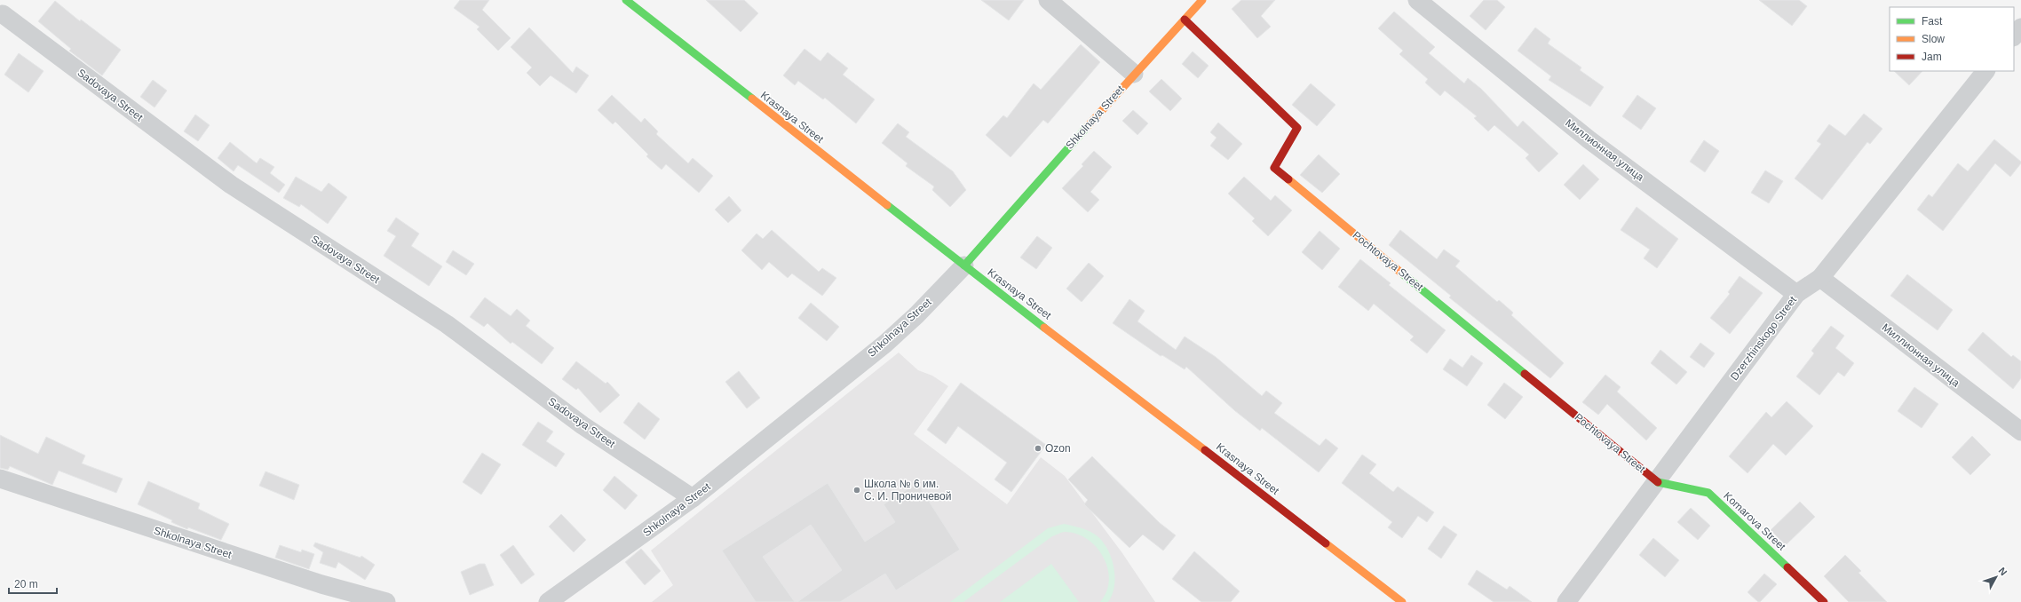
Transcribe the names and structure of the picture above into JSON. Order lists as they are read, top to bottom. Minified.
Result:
{"streets":{"street":["Sadovaya Street","Krasnaya Street","Shkolnaya Street","Миллионная улица","Pochtovaya Street","Dzerzhinskogo Street","Komarova Street"]},"crossings":[["Sadovaya Street","Shkolnaya Street"],["Krasnaya Street","Shkolnaya Street"],["Shkolnaya Street","Pochtovaya Street"],["Миллионная улица","Dzerzhinskogo Street"],["Pochtovaya Street","Dzerzhinskogo Street"],["Pochtovaya Street","Komarova Street"],["Dzerzhinskogo Street","Komarova Street"]],"places":["Ozon","Школа № 6 им. С. И. Проничевой"],"legend":["Fast","Slow","Jam"],"scale_bar":"20 m","north":"top right"}
